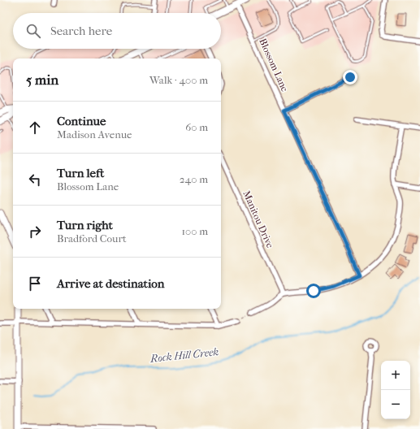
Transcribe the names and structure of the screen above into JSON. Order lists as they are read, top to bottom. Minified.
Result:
{"streets":{"street":["Blossom Lane","Manitou Drive"]},"water":["Rock Hill Creek"],"page":{"search":"Search here","heading":["5 min","Walk · 400 m"],"list":[["Continue","Madison Avenue","60 m"],["Turn left","Blossom Lane","240 m"],["Turn right","Bradford Court","100 m"],"Arrive at destination"],"map_buttons":["+","−"]}}
